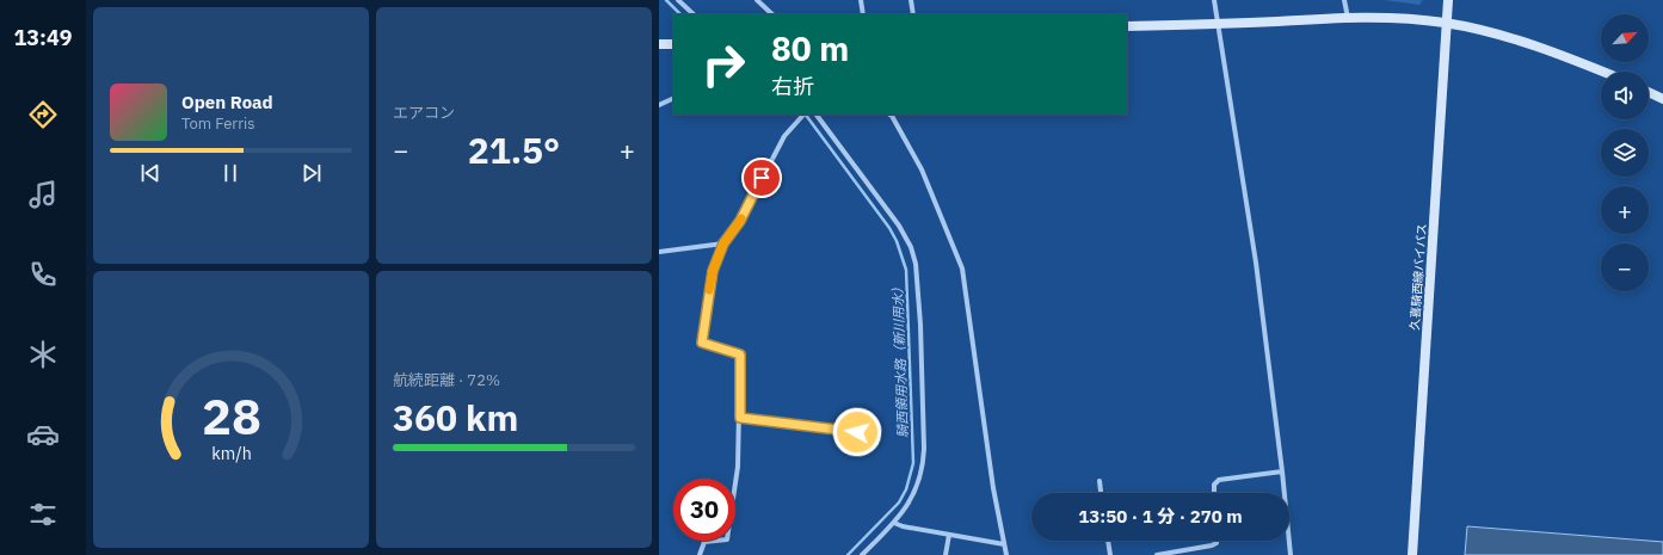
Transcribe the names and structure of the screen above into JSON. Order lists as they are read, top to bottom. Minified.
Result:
{"streets":{"main road":["久喜騎西線バイパス"]},"water":["騎西領用水路（新川用水）"],"north":"top right","page":{"tabs":"13:49","tile":["エアコン",["航続距離 · 72%","360 km"]],"map_buttons":["+","−"],"turn":["80 m","右折"],"song":["Open Road","Tom Ferris"],"heat":["−","21.5°","+"],"limit":"30","trip":"13:50 · 1 分 · 270 m","gauge":["28","km/h"]}}
